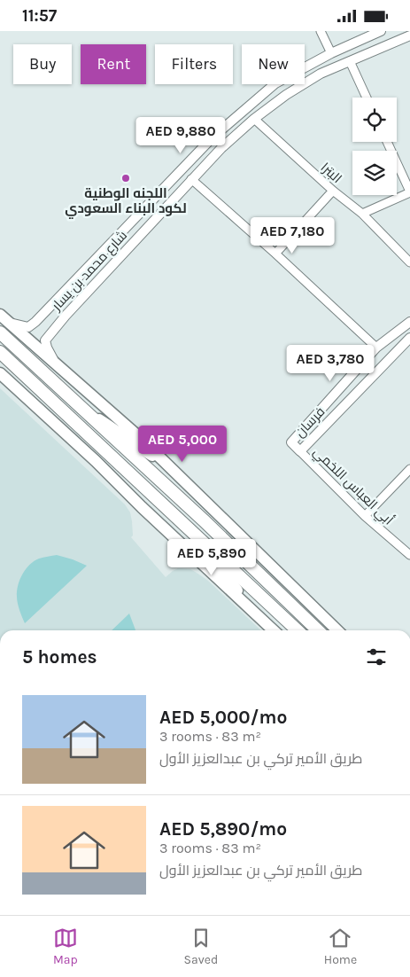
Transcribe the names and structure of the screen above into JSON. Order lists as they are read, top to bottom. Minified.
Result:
{"streets":{"street":["البترا","شارع محمد بن يسار","فرسان","أبي العباس اللخمي"]},"crossings":[["البترا","شارع محمد بن يسار"],["فرسان","أبي العباس اللخمي"]],"places":["اللجنه الوطنية لكود البناء السعودي"],"page":{"status":"11:57","chip":["Buy","Rent","Filters","New"],"price":["AED 9,880","AED 7,180","AED 3,780","AED 5,000","AED 5,890"],"heading":"5 homes","list":[{"name":"AED 5,000/mo","note":"3 rooms · 83 m² · طريق الأمير تركي بن عبدالعزيز الأول"},{"name":"AED 5,890/mo","note":"3 rooms · 83 m² · طريق الأمير تركي بن عبدالعزيز الأول"}],"tabs":["Map","Saved","Home"]}}
